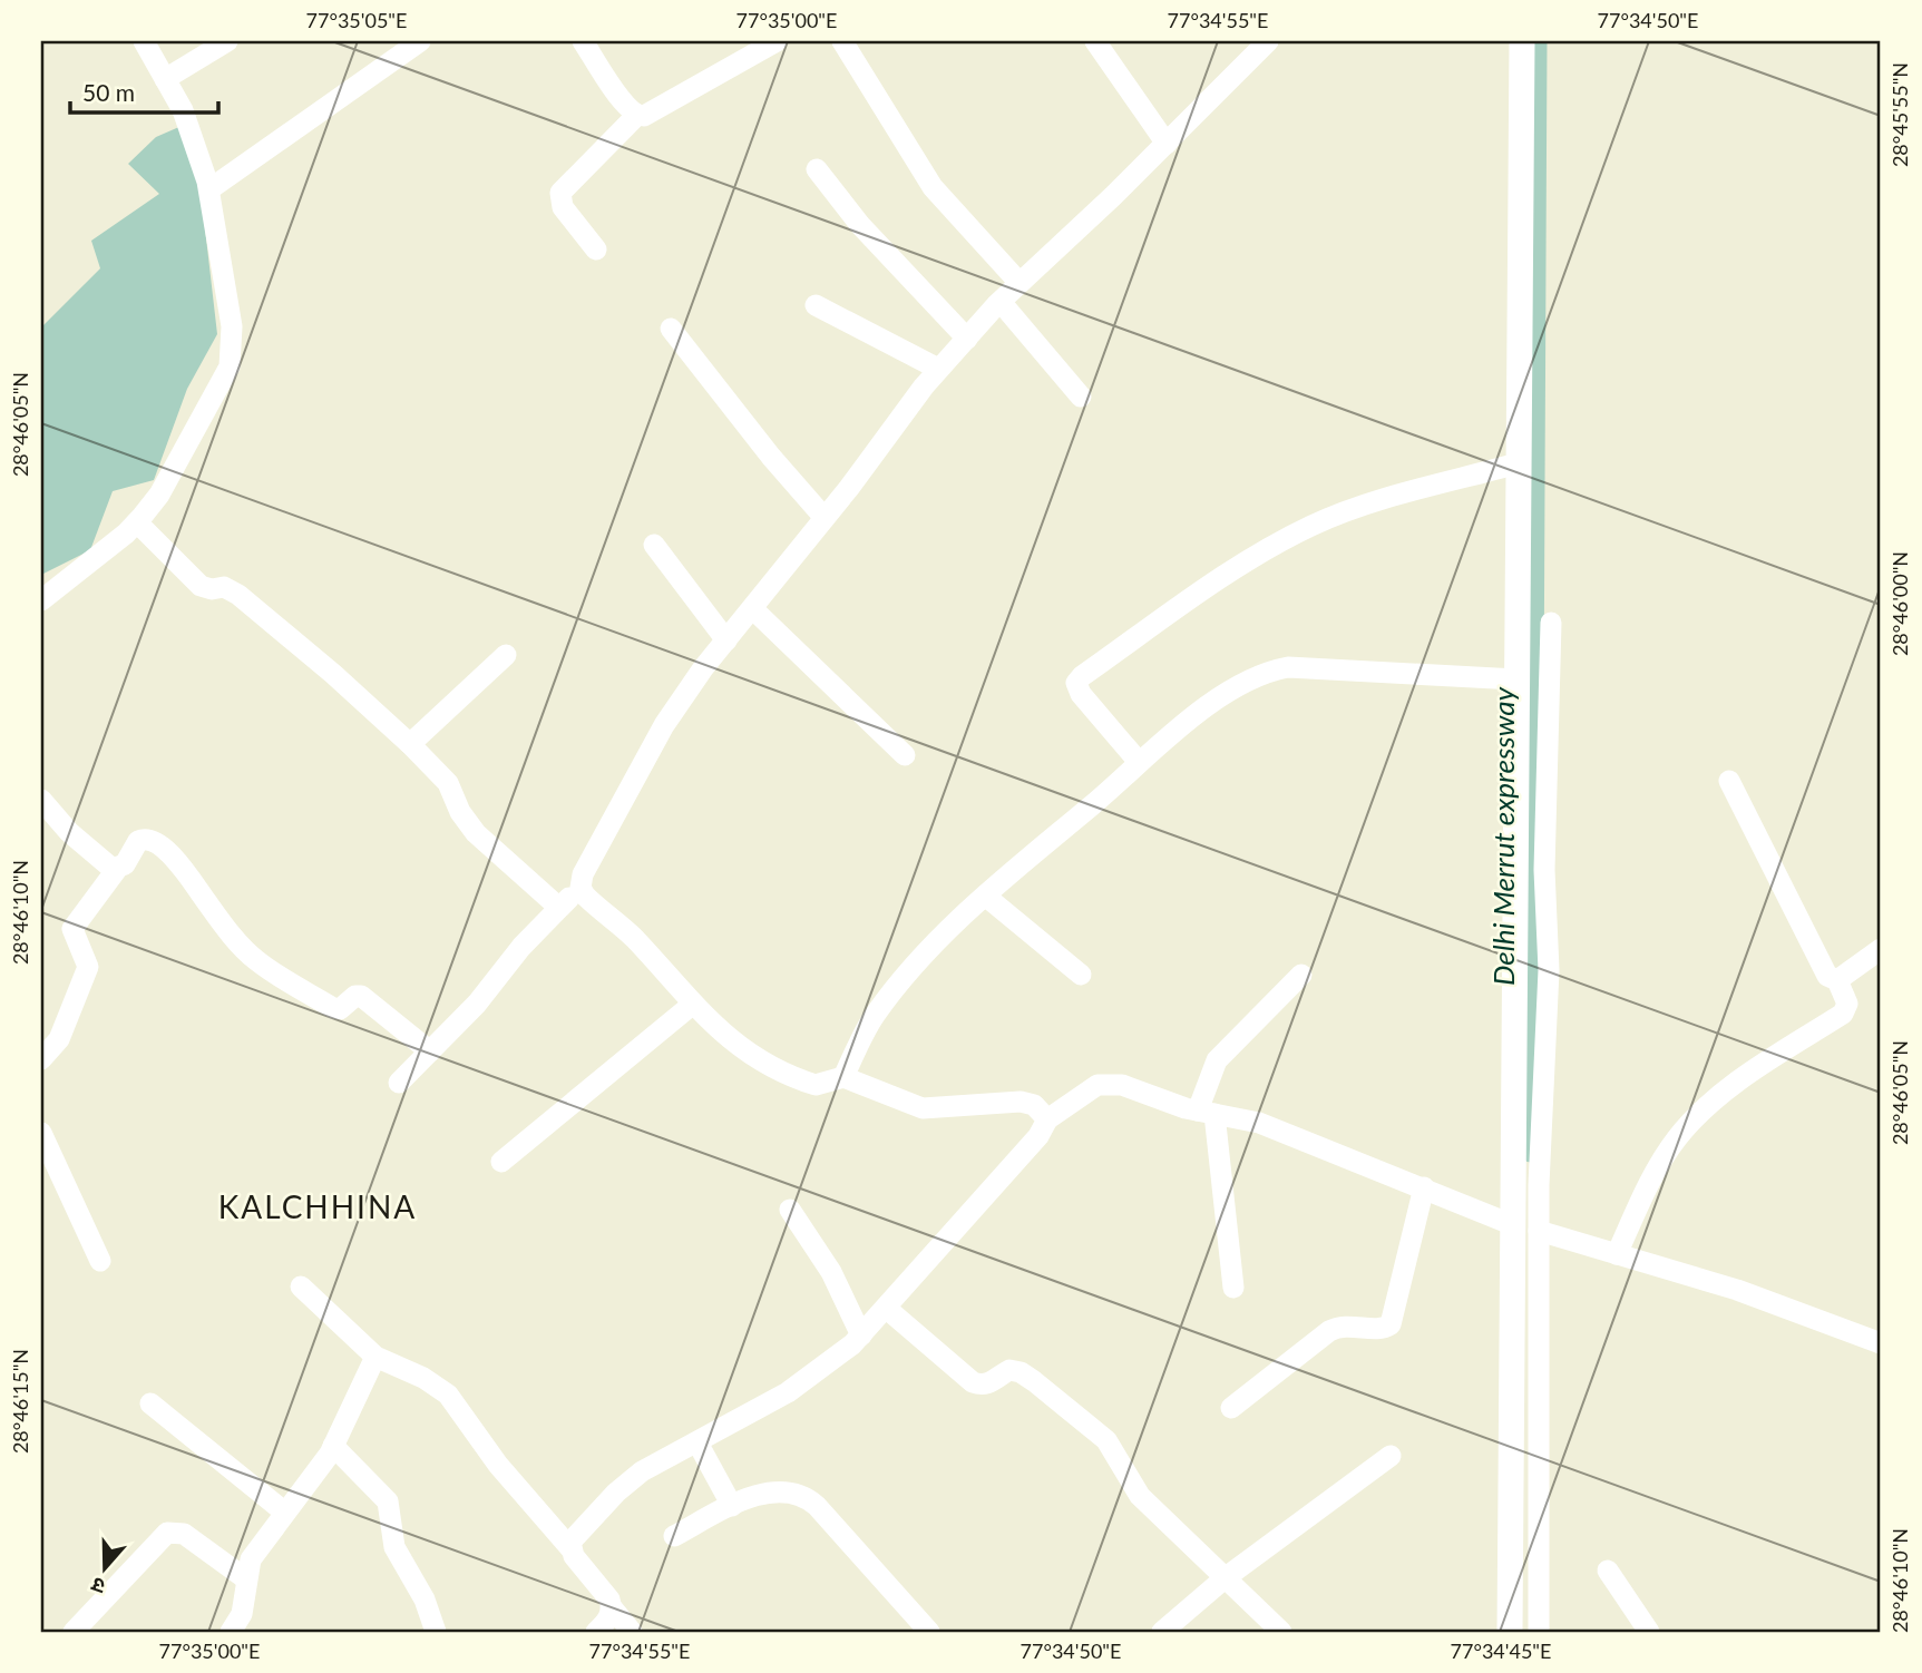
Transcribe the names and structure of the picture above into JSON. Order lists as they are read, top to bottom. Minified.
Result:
{"districts":["KALCHHINA"],"water":["Delhi Merrut expressway"],"scale_bar":"50 m","north":"bottom","coordinates":["77°35'05\"E","77°35'00\"E","77°34'55\"E","77°34'50\"E","28°45'55\"N","28°46'05\"N","28°46'00\"N","28°46'10\"N","28°46'15\"N","77°34'45\"E"]}
